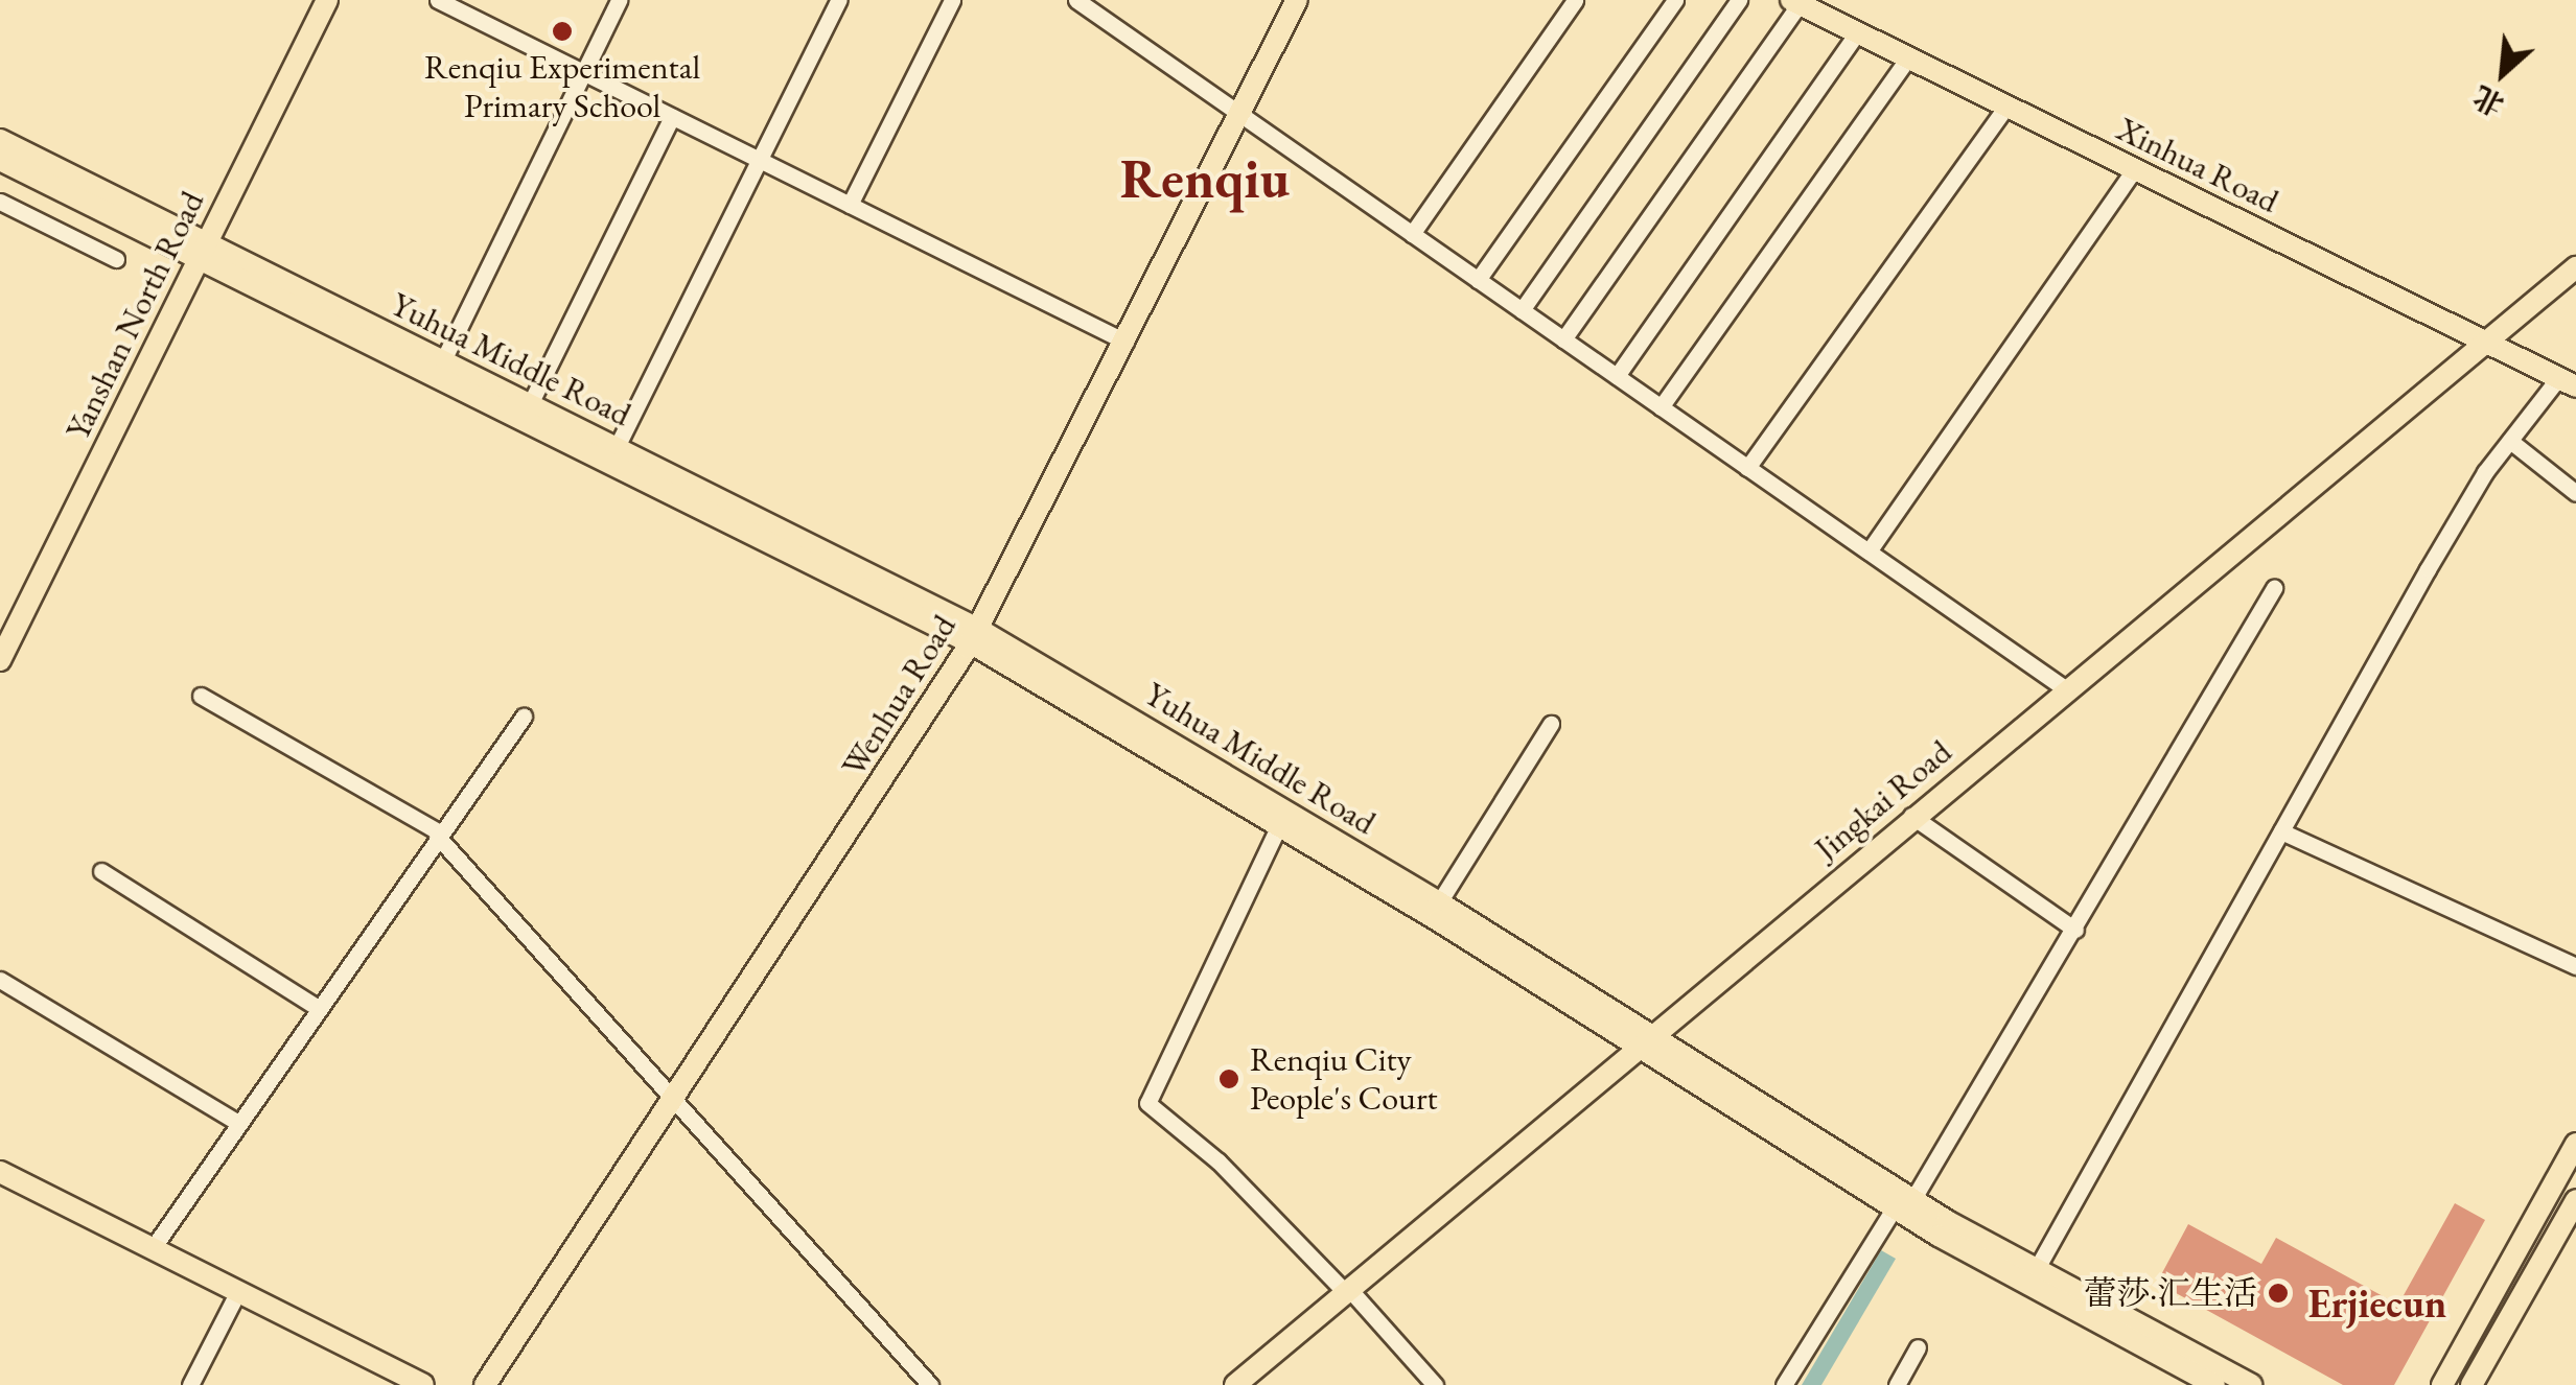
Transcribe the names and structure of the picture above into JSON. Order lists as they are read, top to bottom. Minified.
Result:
{"streets":{"main road":["Xinhua Road","Yanshan North Road","Yuhua Middle Road","Wenhua Road","Jingkai Road"]},"crossings":[["Xinhua Road","Jingkai Road"],["Yanshan North Road","Yuhua Middle Road"],["Yuhua Middle Road","Wenhua Road"],["Yuhua Middle Road","Jingkai Road"]],"districts":["Renqiu","Erjiecun"],"places":["Renqiu Experimental Primary School","Renqiu City People's Court","蕾莎·汇生活"],"north":"bottom left"}
